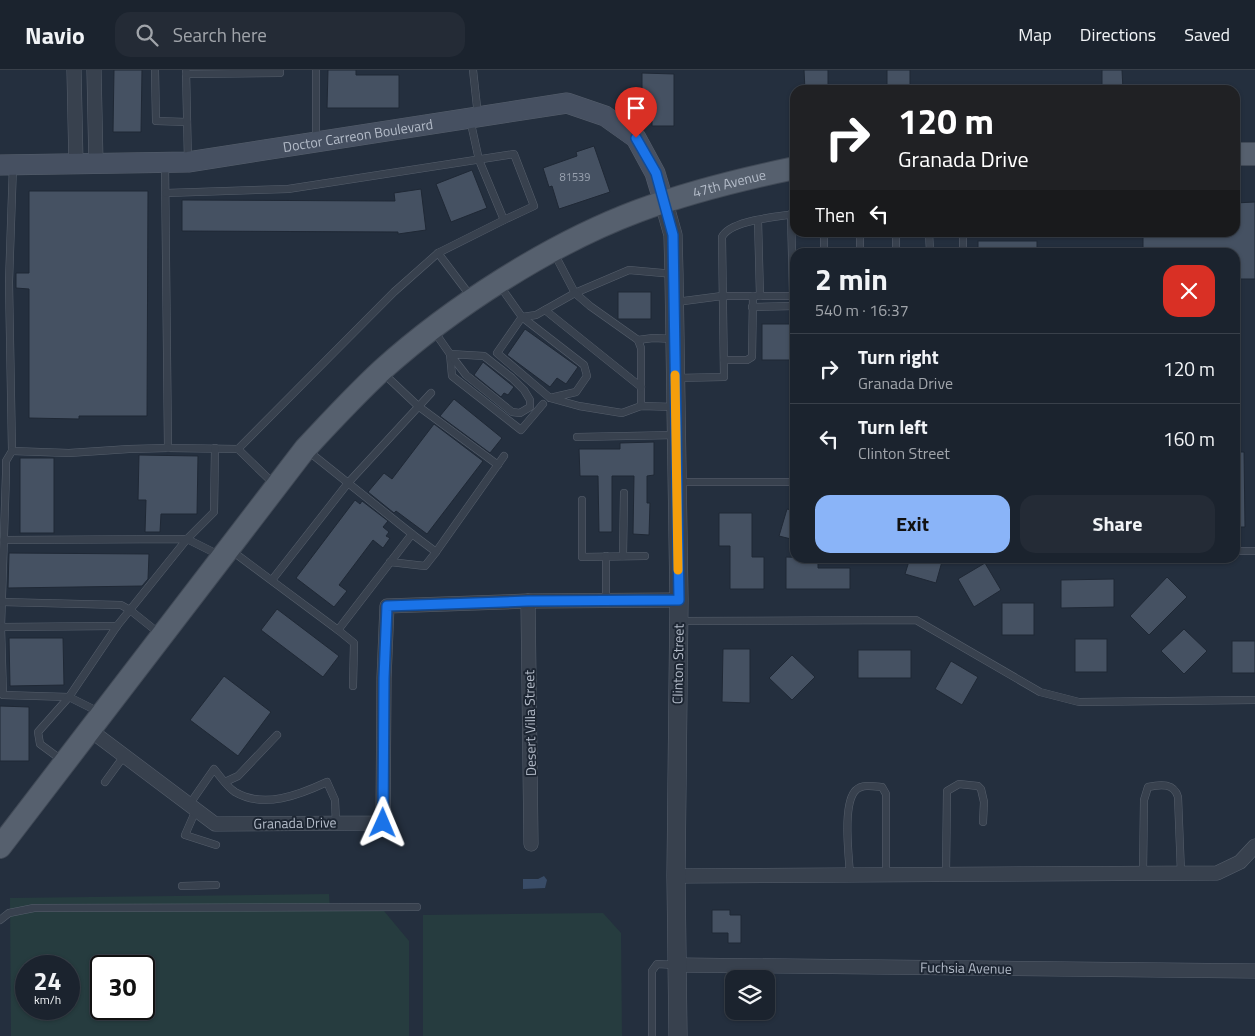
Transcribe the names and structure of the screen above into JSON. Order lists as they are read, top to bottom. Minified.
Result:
{"streets":{"main road":["Doctor Carreon Boulevard","47th Avenue"],"street":["Clinton Street","Desert Villa Street","Granada Drive","Fuchsia Avenue"]},"crossings":[["Doctor Carreon Boulevard","47th Avenue"],["Doctor Carreon Boulevard","Clinton Street"],["47th Avenue","Clinton Street"],["47th Avenue","Granada Drive"],["Clinton Street","Granada Drive"],["Clinton Street","Fuchsia Avenue"],["Desert Villa Street","Granada Drive"]],"house_numbers":["81539"],"page":{"header":"Navio","search":"Search here","nav":["Map","Directions","Saved"],"turn":["120 m","Granada Drive"],"then":"Then","heading":["2 min","540 m · 16:37"],"list":[{"name":"Turn right","note":"Granada Drive","value":"120 m"},{"name":"Turn left","note":"Clinton Street","value":"160 m"}],"buttons":["Exit","Share"],"speed":"24 km/h","limit":"30"}}
